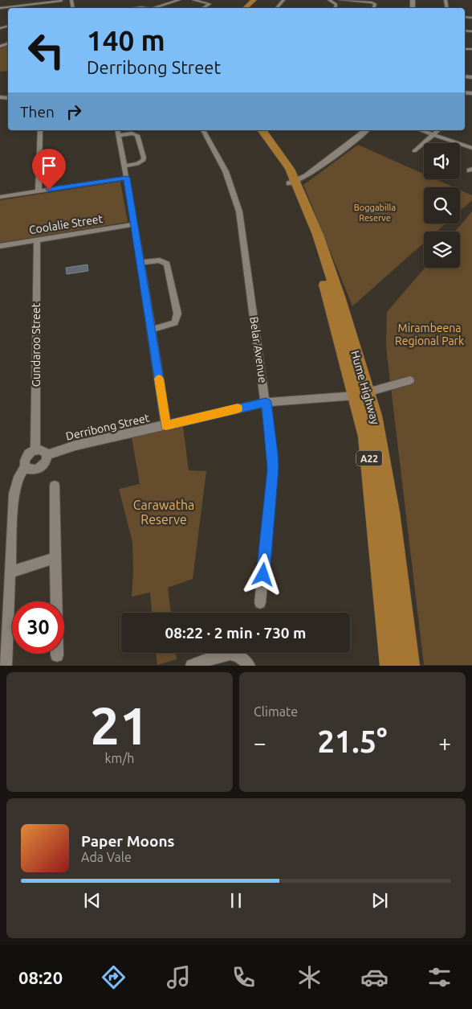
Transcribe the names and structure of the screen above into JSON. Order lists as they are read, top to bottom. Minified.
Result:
{"streets":{"highway":["Hume Highway","A22"],"street":["Coolalie Street","Gundaroo Street","Belar Avenue","Derribong Street"]},"crossings":[["Coolalie Street","Gundaroo Street"],["Gundaroo Street","Derribong Street"],["Belar Avenue","Derribong Street"],["Hume Highway","Derribong Street"]],"parks":["Boggabilla Reserve","Mirambeena Regional Park","Carawatha Reserve"],"page":{"turn":["140 m","Derribong Street"],"then":"Then","limit":"30","trip":"08:22 · 2 min · 730 m","tile":[["21","km/h"],"Climate"],"heat":["−","21.5°","+"],"song":["Paper Moons","Ada Vale"],"tabs":"08:20"}}
